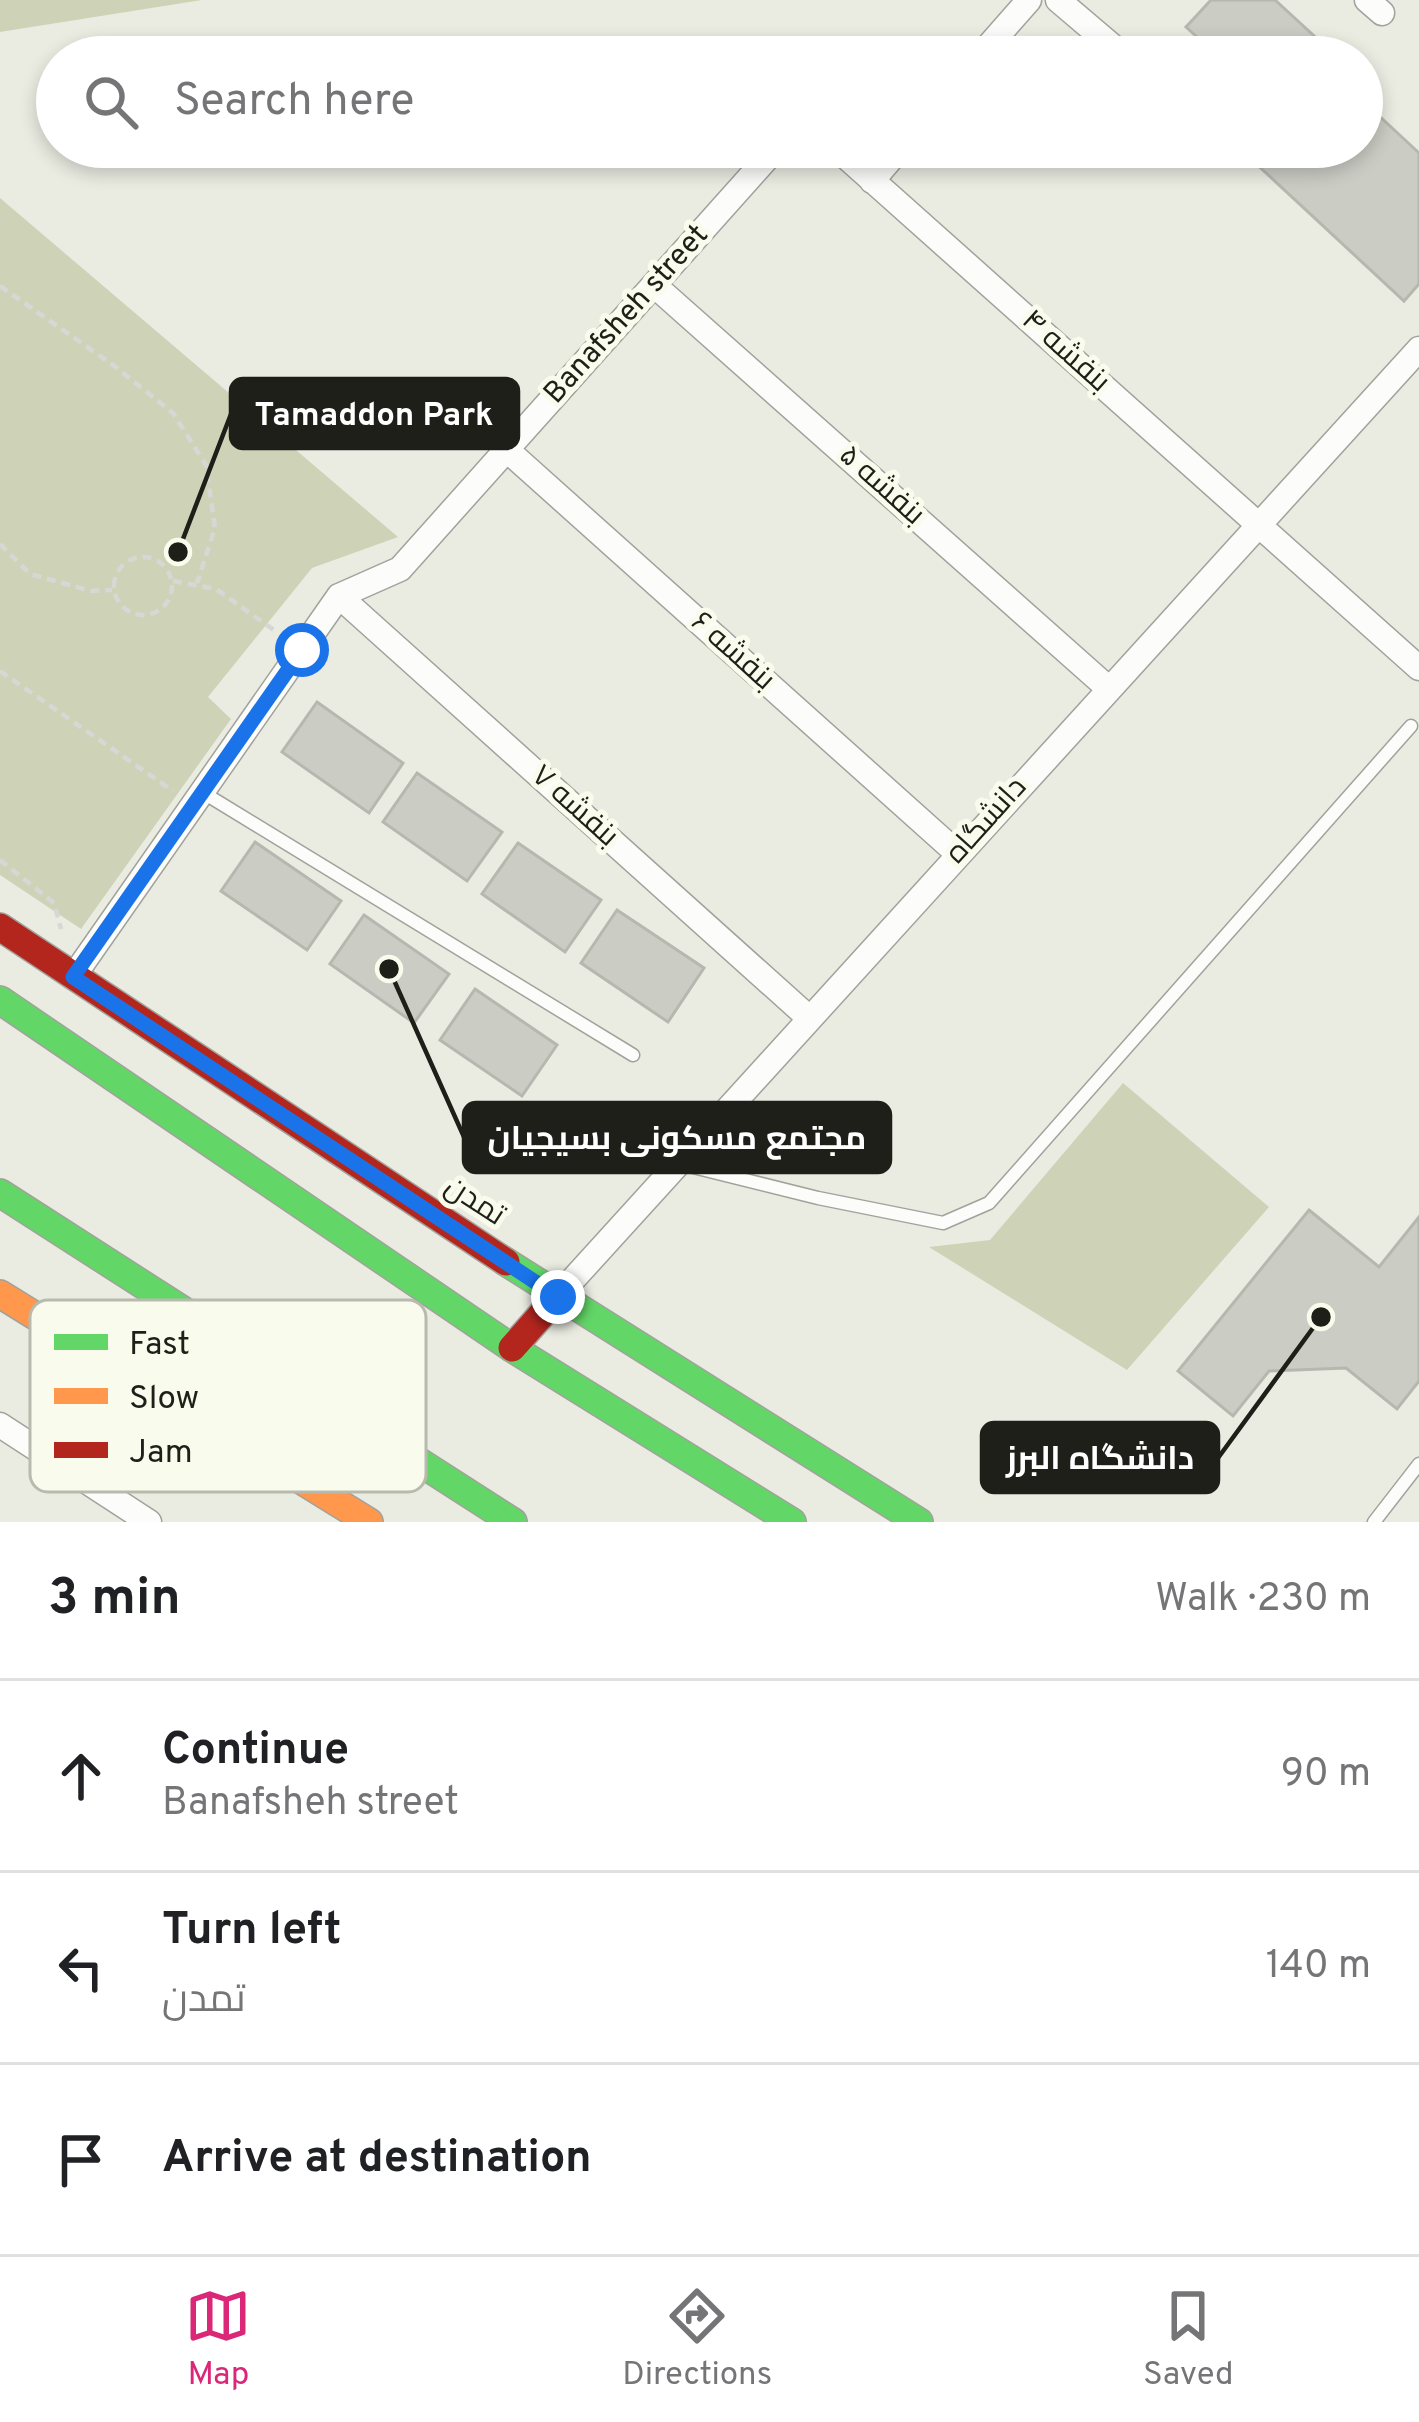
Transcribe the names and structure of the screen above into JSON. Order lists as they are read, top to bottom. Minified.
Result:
{"streets":{"main road":["تمدن"],"street":["Banafsheh street","بنفشه ۴","بنفشه ۵","بنفشه ۶","بنفشه ۷","دانشگاه"]},"crossings":[["Banafsheh street","بنفشه ۵"],["Banafsheh street","بنفشه ۶"],["Banafsheh street","بنفشه ۷"],["بنفشه ۴","دانشگاه"],["بنفشه ۵","دانشگاه"],["بنفشه ۶","دانشگاه"],["بنفشه ۷","دانشگاه"],["دانشگاه","تمدن"]],"places":["Tamaddon Park","مجتمع مسکونی بسیجیان","دانشگاه البرز"],"legend":["Fast","Slow","Jam"],"page":{"search":"Search here","heading":["3 min","Walk · 230 m"],"list":[["Continue","Banafsheh street","90 m"],["Turn left","تمدن","140 m"],"Arrive at destination"],"nav":["Map","Directions","Saved"]}}
